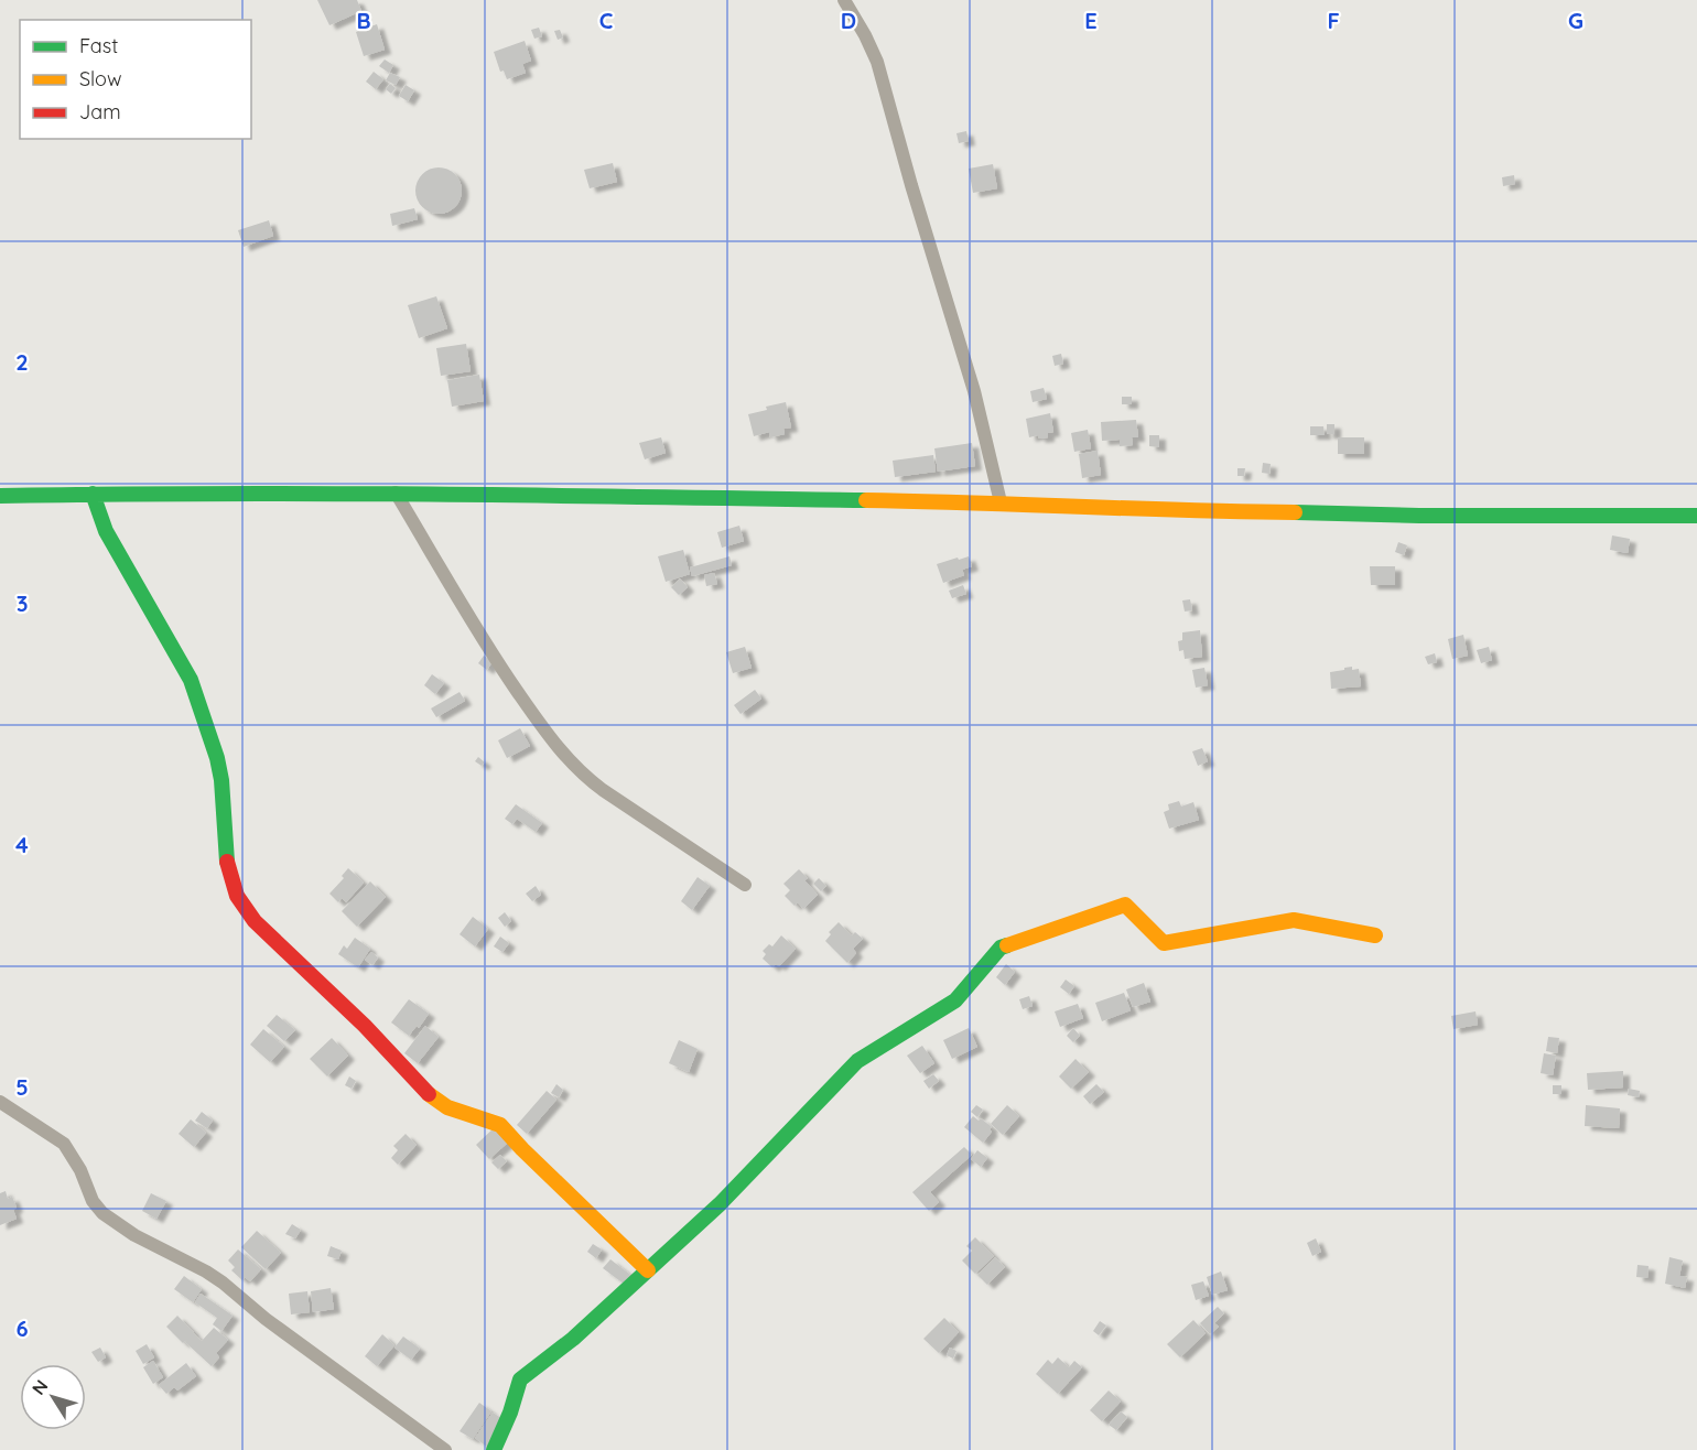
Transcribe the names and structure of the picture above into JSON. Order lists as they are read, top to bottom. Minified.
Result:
{"legend":["Fast","Slow","Jam"],"north":"top left","grid":{"columns":["B","C","D","E","F","G"],"rows":["2","3","4","5","6"]}}
